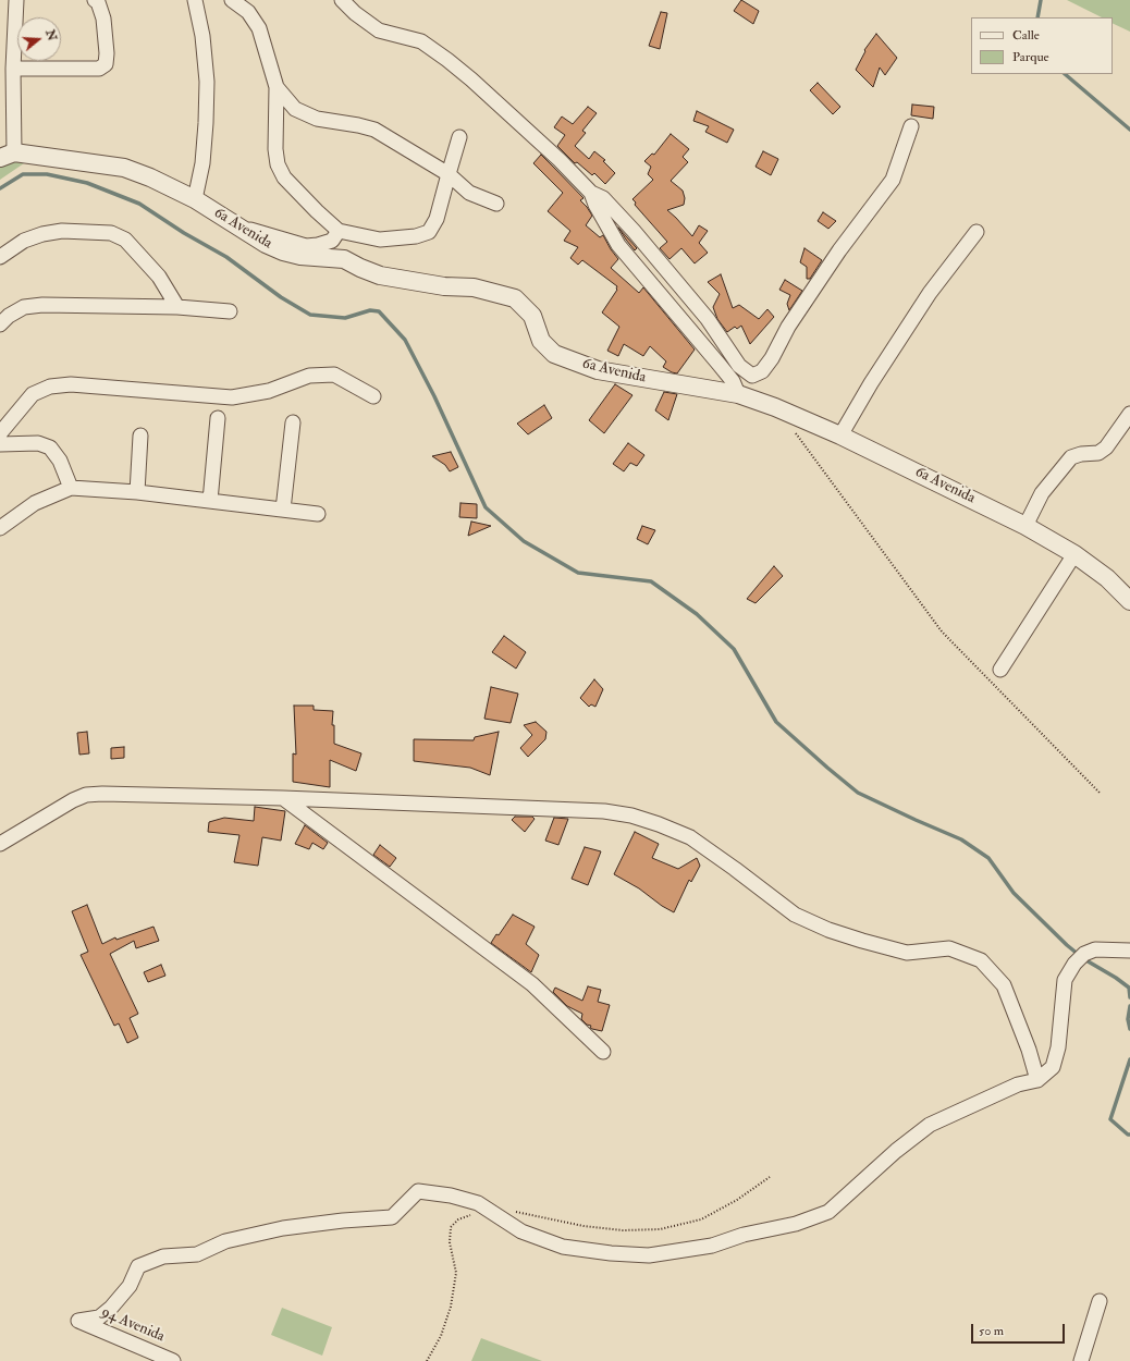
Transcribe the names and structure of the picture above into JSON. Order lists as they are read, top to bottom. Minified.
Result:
{"streets":{"street":["6a Avenida","94 Avenida"]},"legend":["Calle","Parque"],"scale_bar":"50 m","north":"right"}
